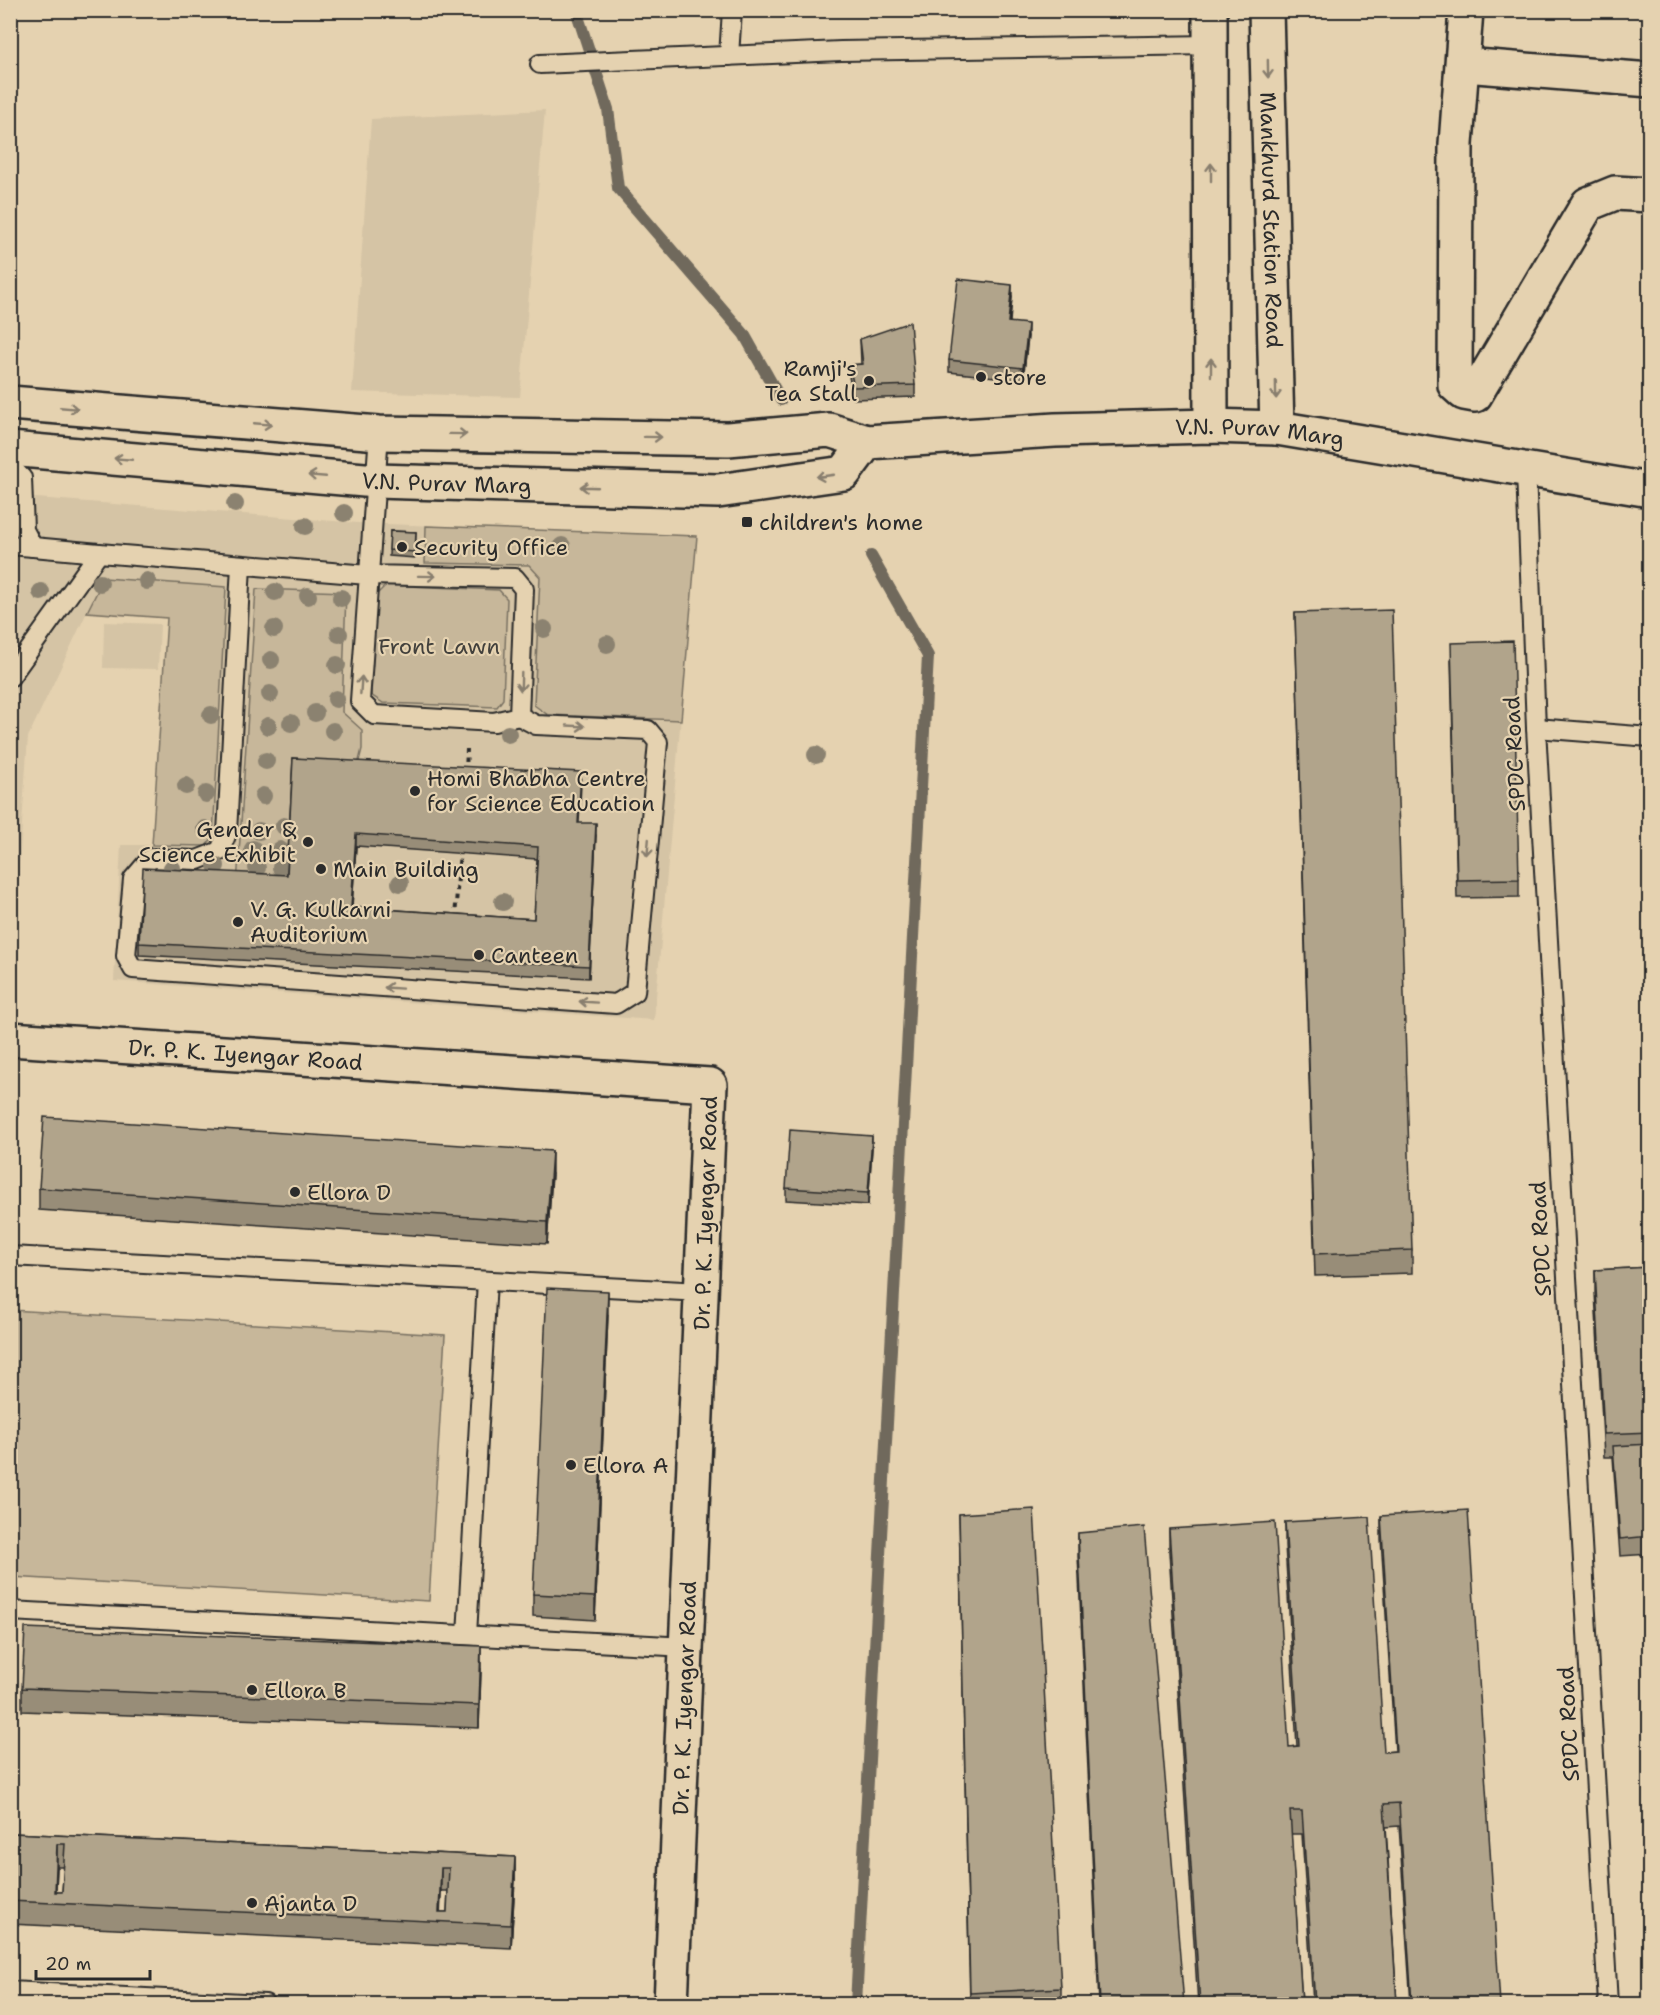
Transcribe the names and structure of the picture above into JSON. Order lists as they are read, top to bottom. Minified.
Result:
{"streets":{"street":["Mankhurd Station Road","V.N. Purav Marg","Dr. P. K. Iyengar Road"],"lane":["SPDC Road"]},"crossings":[["Mankhurd Station Road","V.N. Purav Marg"],["V.N. Purav Marg","SPDC Road"]],"parks":["Front Lawn"],"places":{"other":["store","Ramji's Tea Stall","Security Office","Homi Bhabha Centre for Science Education","Gender & Science Exhibit","Main Building","V. G. Kulkarni Auditorium","Canteen","Ellora D","Ellora A","Ellora B","Ajanta D"],"transit":["children's home"]},"scale_bar":"20 m"}
